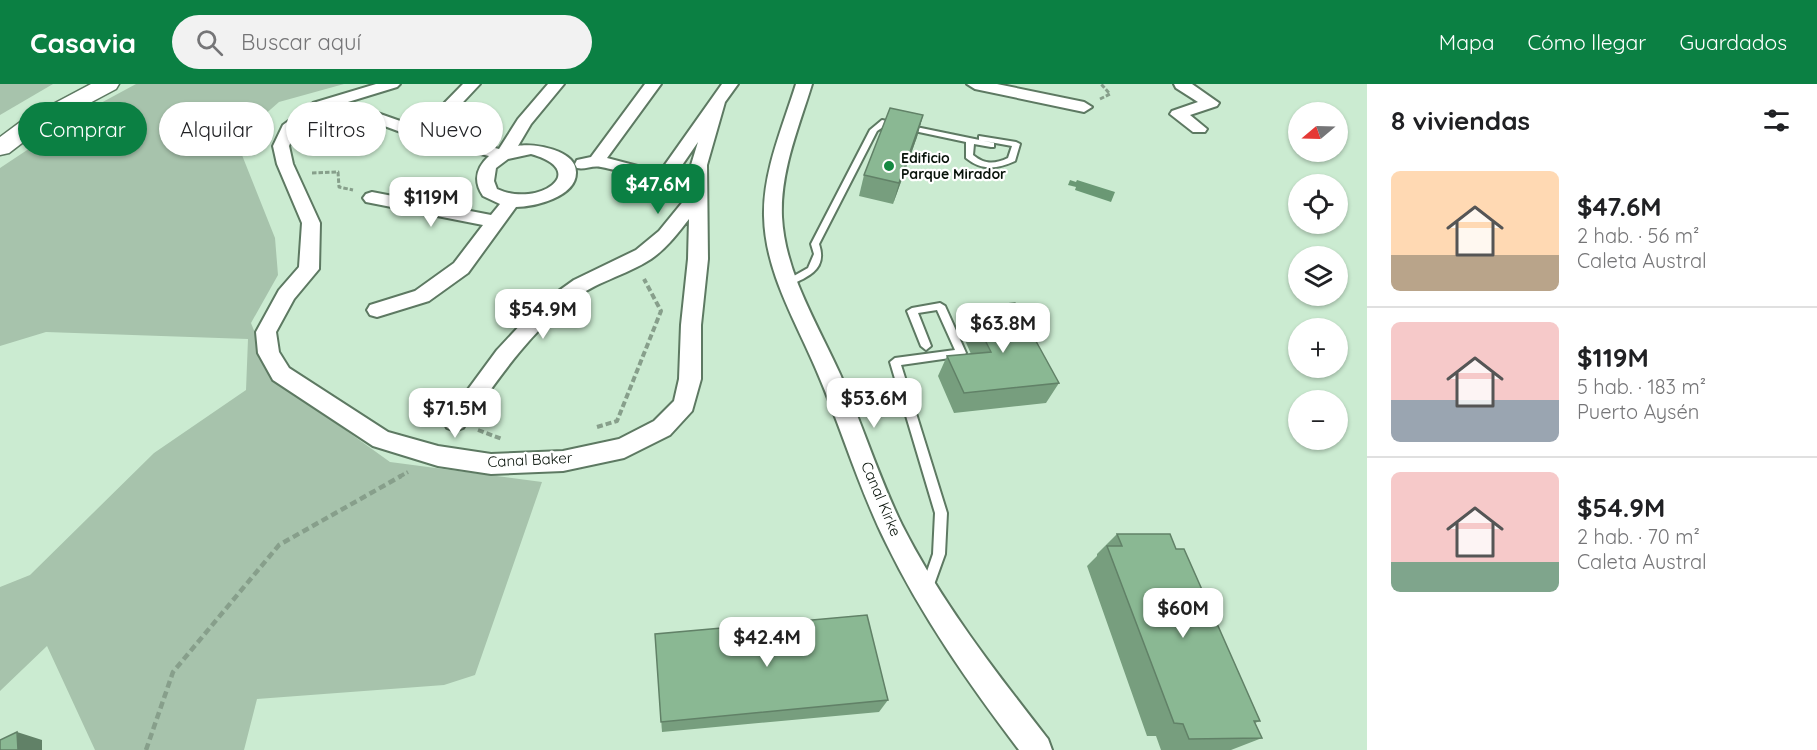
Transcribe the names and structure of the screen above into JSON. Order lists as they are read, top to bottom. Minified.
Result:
{"streets":{"street":["Canal Baker","Canal Kirke"]},"places":["Edificio Parque Mirador"],"north":"left","page":{"header":"Casavia","search":"Buscar aquí","nav":["Mapa","Cómo llegar","Guardados"],"heading":"8 viviendas","map_buttons":["+","−"],"chip":["Comprar","Alquilar","Filtros","Nuevo"],"list":[{"name":"$47.6M","note":"2 hab. · 56 m² · Caleta Austral"},{"name":"$119M","note":"5 hab. · 183 m² · Puerto Aysén"},{"name":"$54.9M","note":"2 hab. · 70 m² · Caleta Austral"}],"price":["$47.6M","$119M","$54.9M","$63.8M","$53.6M","$71.5M","$60M","$42.4M"]}}
